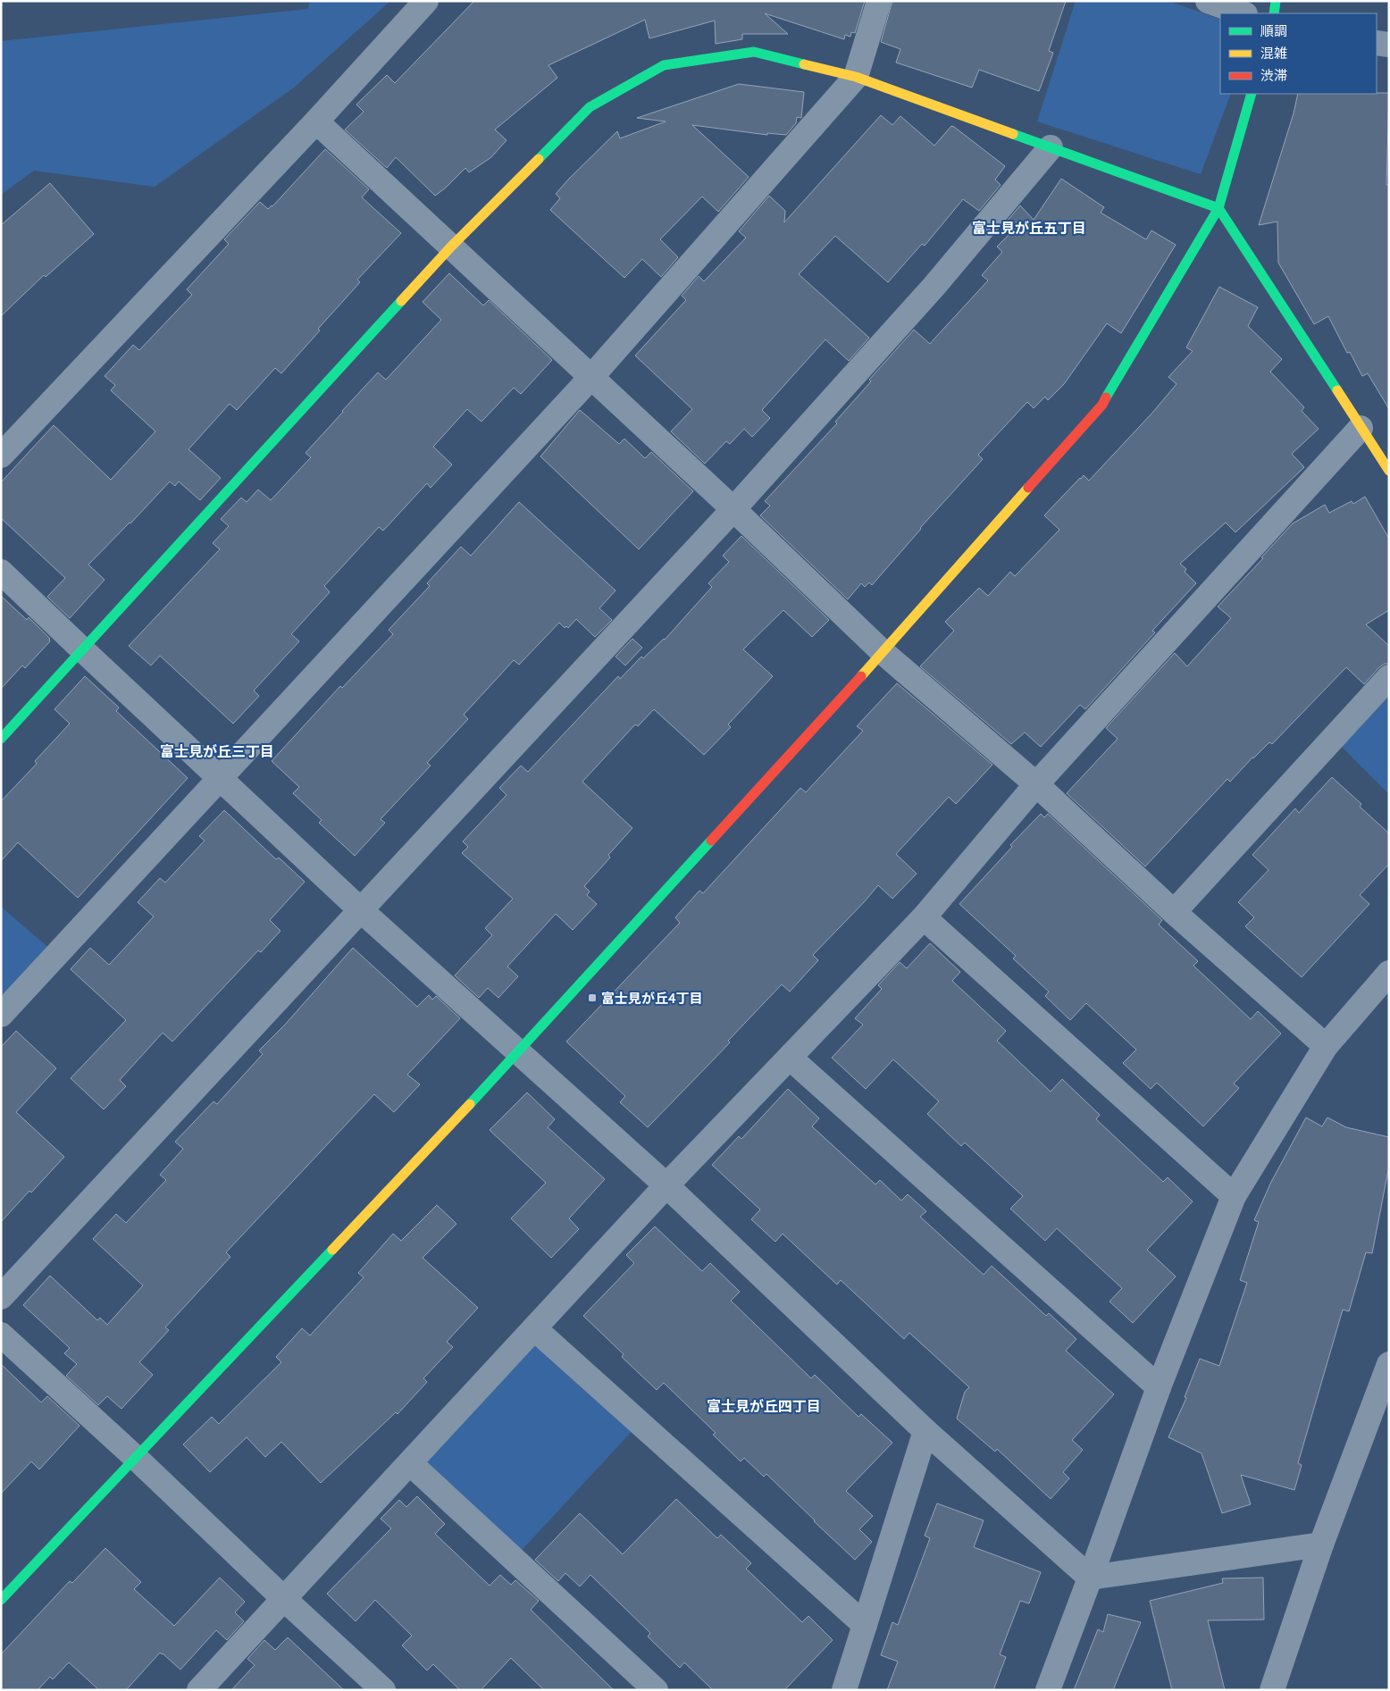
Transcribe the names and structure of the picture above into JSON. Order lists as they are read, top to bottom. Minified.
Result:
{"districts":["富士見が丘五丁目","富士見が丘三丁目","富士見が丘四丁目"],"places":{"transit":["富士見が丘4丁目"]},"legend":["順調","混雑","渋滞"]}
